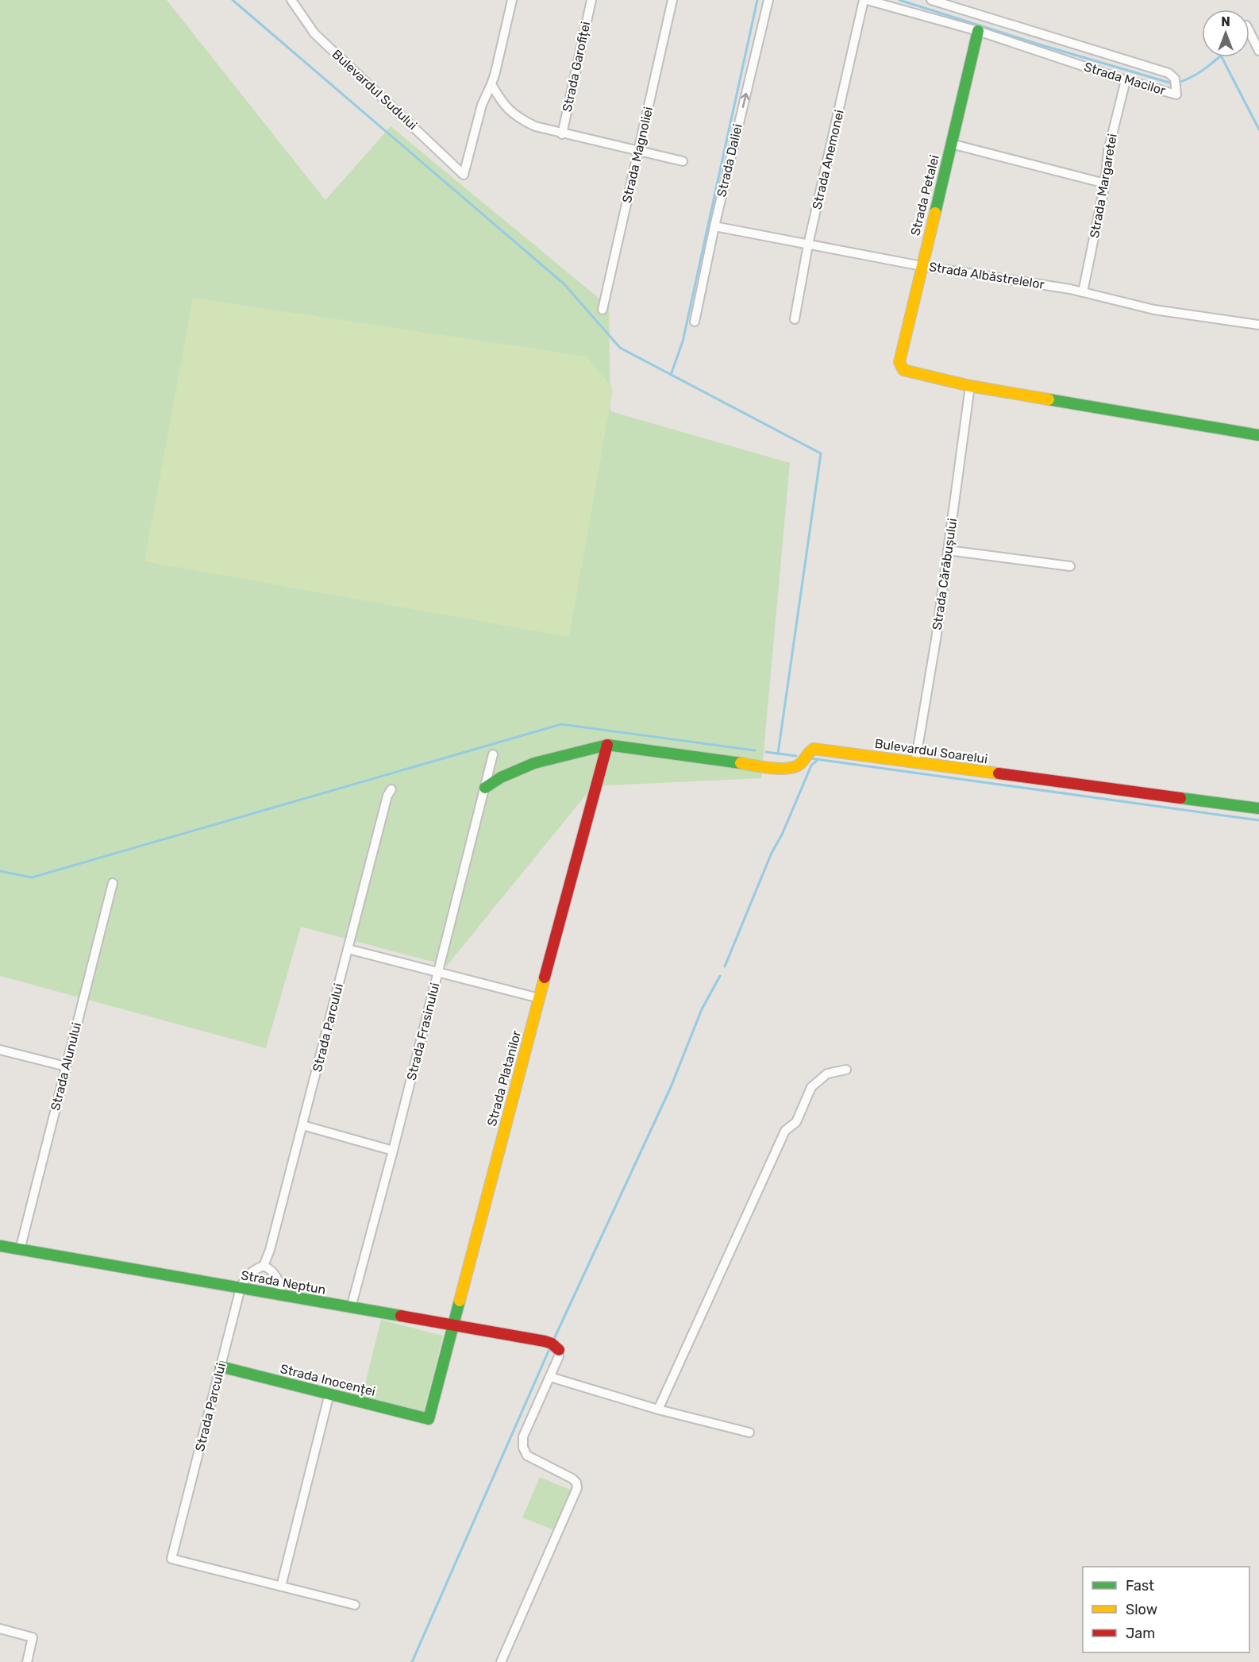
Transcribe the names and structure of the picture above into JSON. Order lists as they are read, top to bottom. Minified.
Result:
{"streets":{"street":["Strada Garofiței","Strada Macilor","Bulevardul Sudului","Strada Magnoliei","Strada Anemonei","Strada Daliei","Strada Margaretei","Strada Petalei","Strada Albăstrelelor","Strada Cărăbușului","Bulevardul Soarelui","Strada Parcului","Strada Frasinului","Strada Alunului","Strada Platanilor","Strada Neptun","Strada Inocenței"]},"crossings":[["Strada Macilor","Strada Anemonei"],["Strada Macilor","Strada Margaretei"],["Strada Macilor","Strada Petalei"],["Strada Anemonei","Strada Albăstrelelor"],["Strada Daliei","Strada Albăstrelelor"],["Strada Margaretei","Strada Albăstrelelor"],["Strada Petalei","Strada Albăstrelelor"],["Strada Petalei","Strada Cărăbușului"],["Strada Cărăbușului","Bulevardul Soarelui"],["Bulevardul Soarelui","Strada Platanilor"],["Strada Parcului","Strada Neptun"],["Strada Parcului","Strada Inocenței"],["Strada Frasinului","Strada Neptun"],["Strada Alunului","Strada Neptun"],["Strada Platanilor","Strada Neptun"],["Strada Platanilor","Strada Inocenței"]],"one_way":["Strada Daliei"],"legend":["Fast","Slow","Jam"],"north":"top"}
